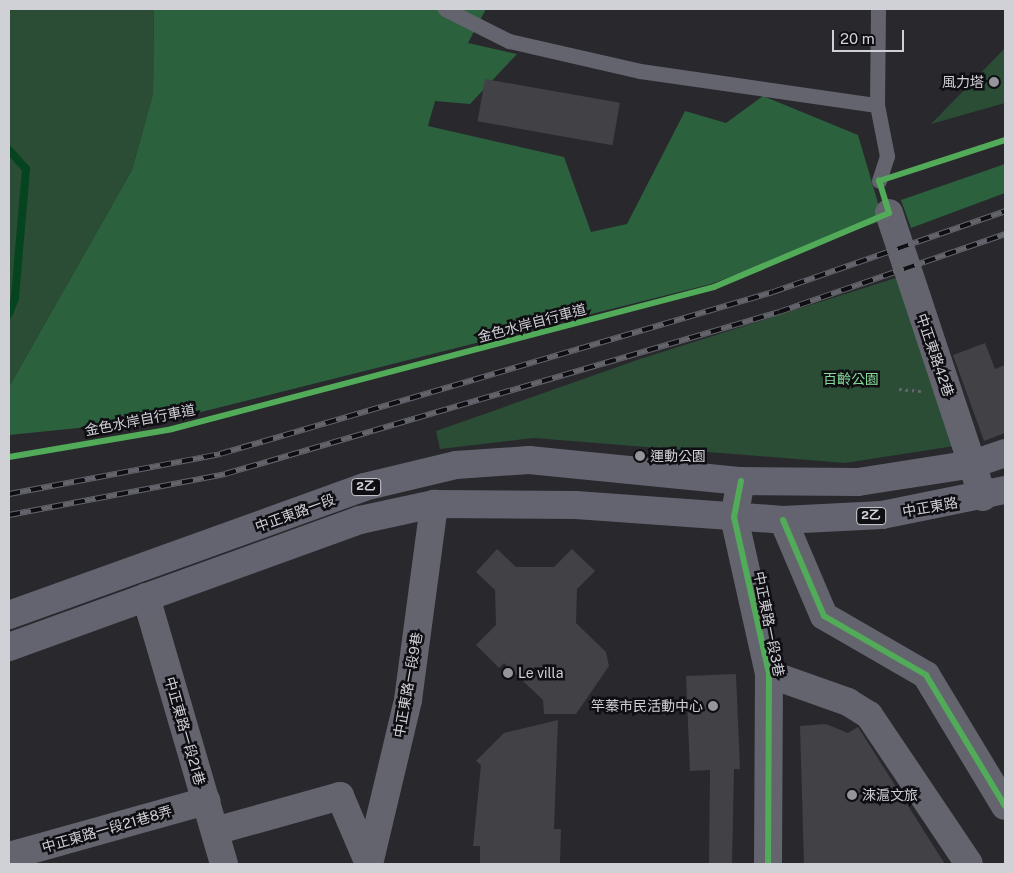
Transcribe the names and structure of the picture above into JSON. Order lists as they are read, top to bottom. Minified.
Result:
{"streets":{"main road":["2乙","中正東路","中正東路一段"],"street":["中正東路42巷","中正東路一段3巷","中正東路一段9巷","中正東路一段21巷","中正東路一段21巷8弄"],"cycle path":["金色水岸自行車道"]},"crossings":[["中正東路42巷","2乙"],["中正東路42巷","中正東路"],["2乙","中正東路一段"],["2乙","中正東路一段3巷"],["中正東路","中正東路一段"],["中正東路","中正東路一段3巷"],["中正東路一段","中正東路一段3巷"],["中正東路一段","中正東路一段9巷"],["中正東路一段","中正東路一段21巷"],["中正東路一段21巷","中正東路一段21巷8弄"]],"parks":["百齡公園"],"places":["風力塔","運動公園","Le villa","竿蓁市民活動中心","淶滬文旅"],"scale_bar":"20 m"}
